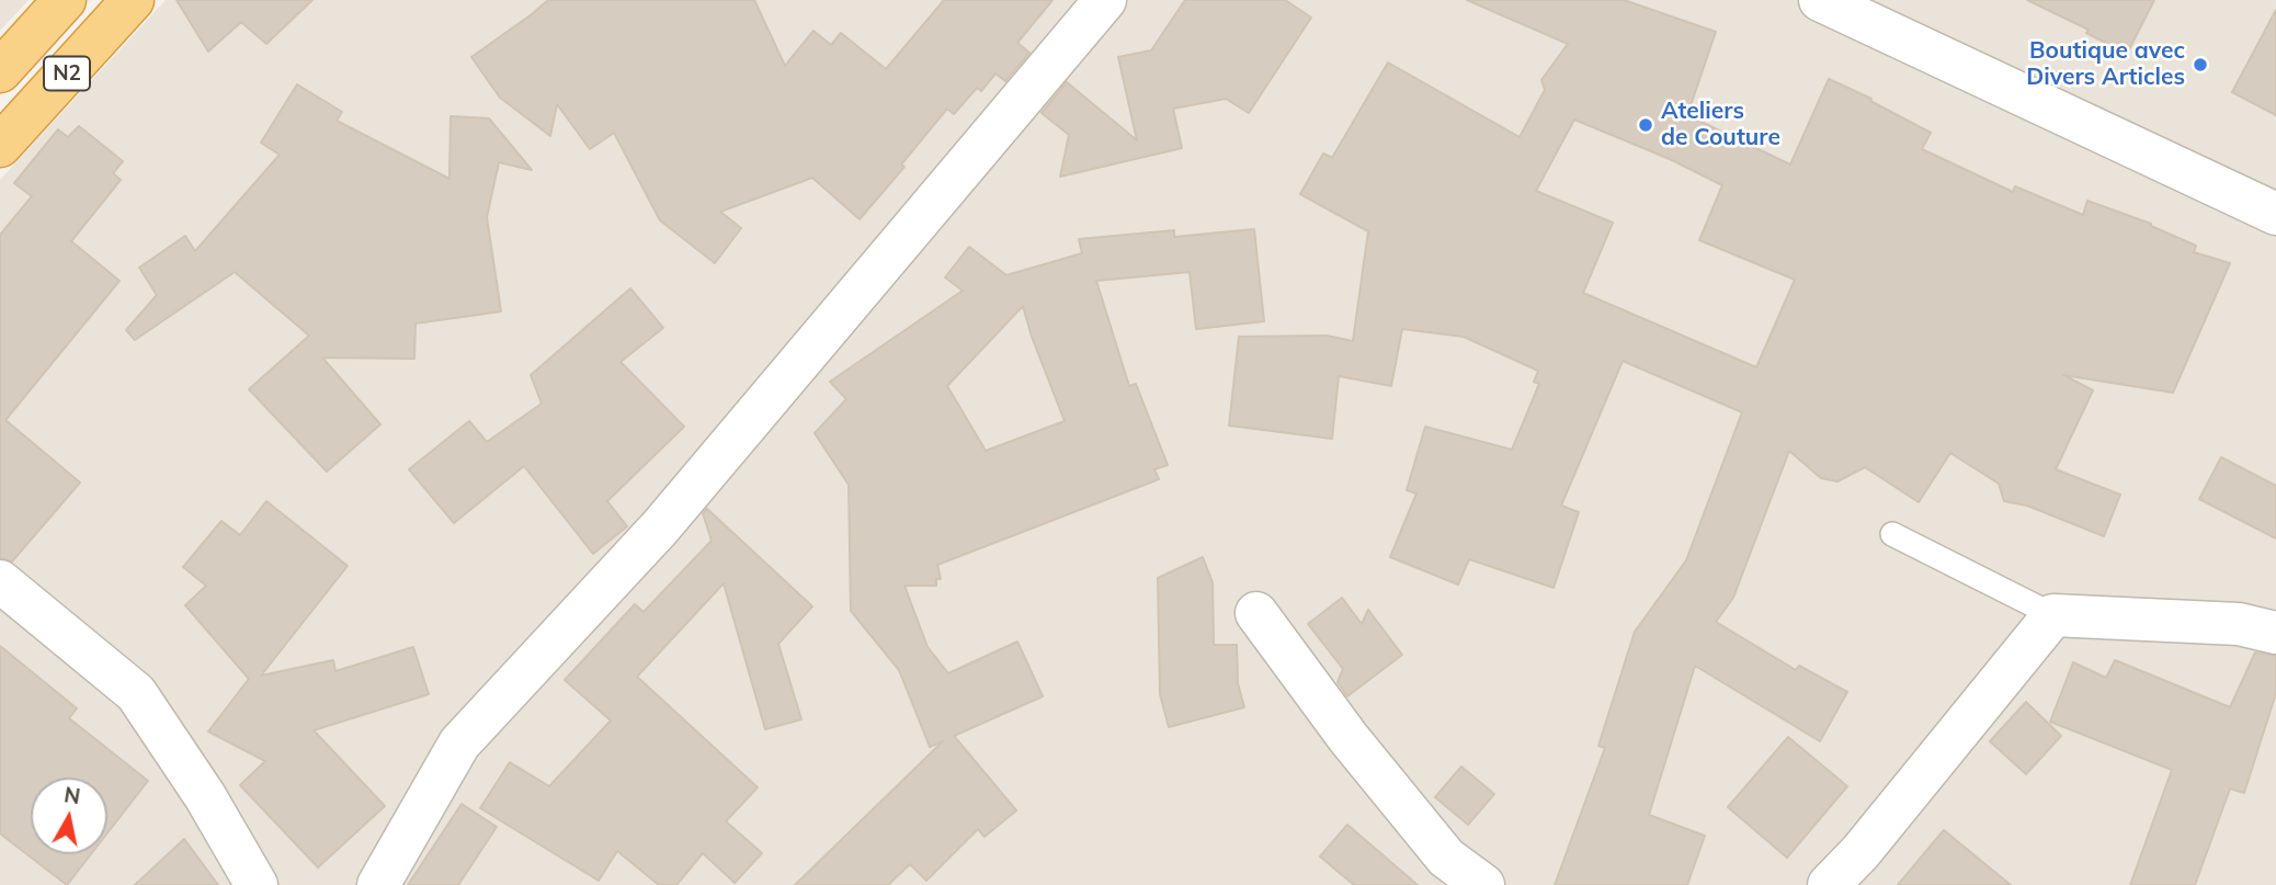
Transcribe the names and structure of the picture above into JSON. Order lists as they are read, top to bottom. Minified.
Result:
{"streets":{"highway":["N2"]},"places":["Boutique avec Divers Articles","Ateliers de Couture"],"north":"top"}
